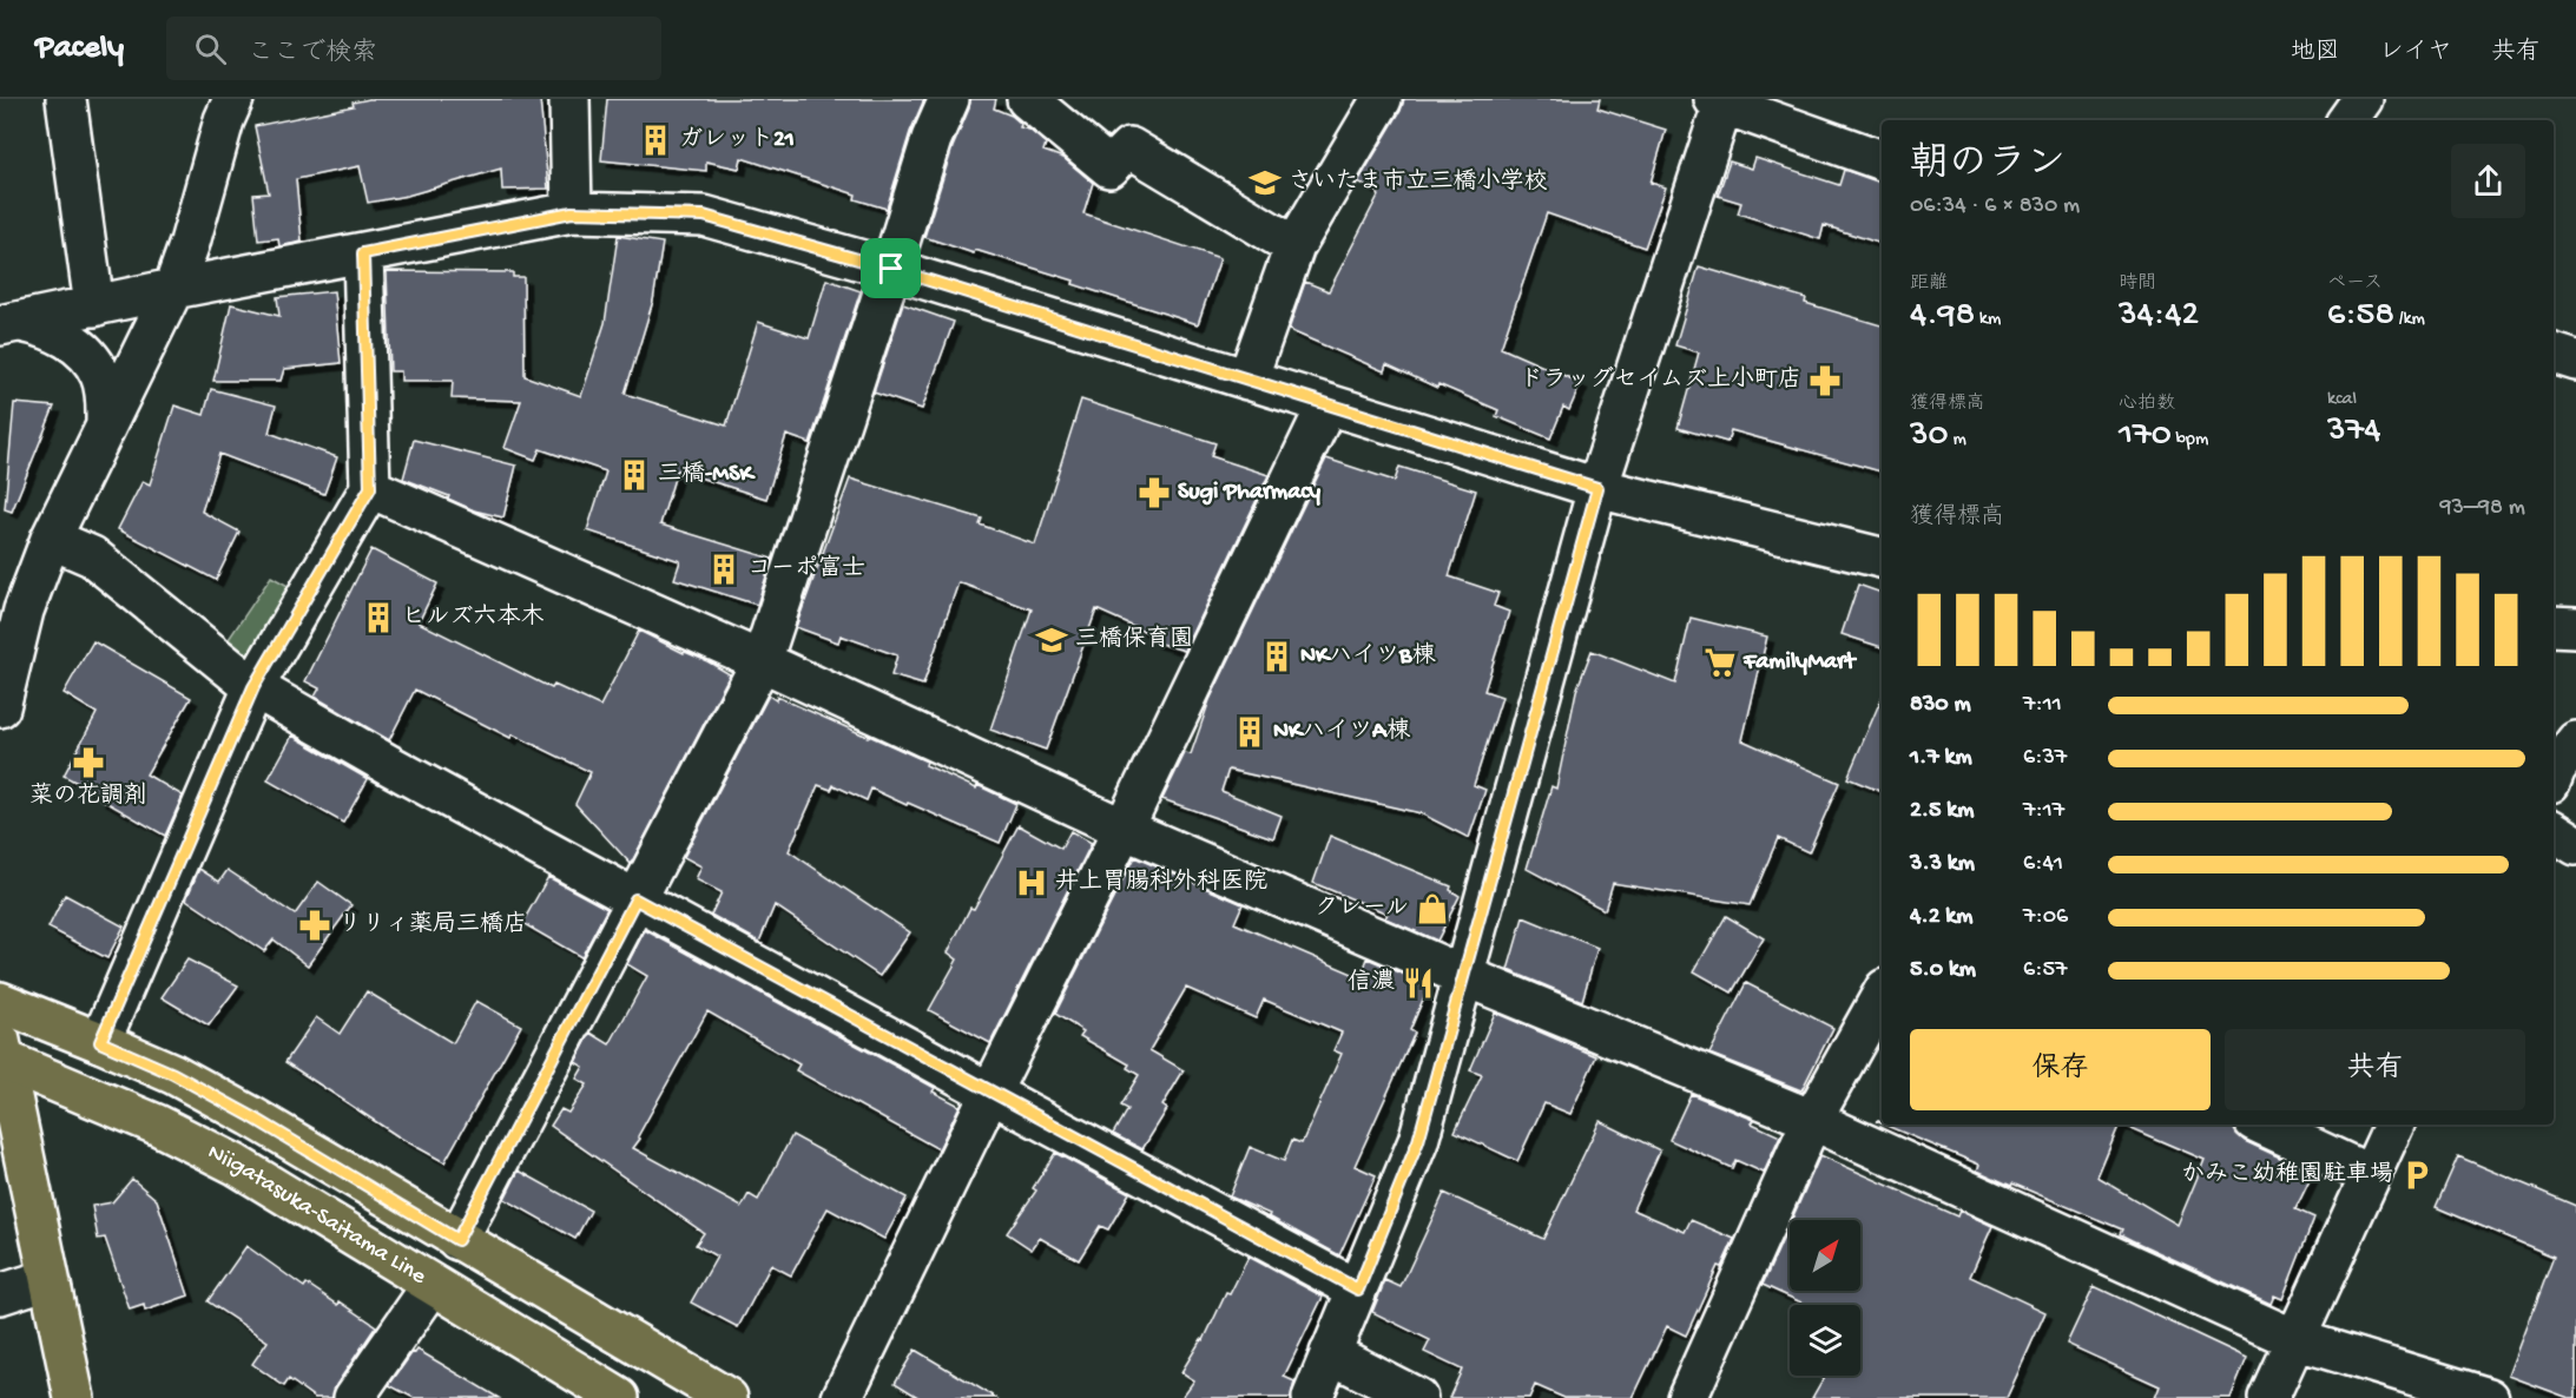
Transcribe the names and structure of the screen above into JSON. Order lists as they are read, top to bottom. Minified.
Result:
{"streets":{"main road":["Niigatasuka-Saitama Line"]},"places":{"building":["ガレット21","三橋-MSK","コーポ富士","ヒルズ六本木","NKハイツB棟","NKハイツA棟"],"school or university":["さいたま市立三橋小学校","三橋保育園"],"pharmacy":["ドラッグセイムズ上小町店","Sugi Pharmacy","菜の花調剤","リリィ薬局三橋店"],"supermarket":["FamilyMart"],"hospital":["井上胃腸科外科医院"],"shop":["クレール"],"restaurant":["信濃"],"parking":["かみこ幼稚園駐車場"]},"north":"top right","page":{"header":"Pacely","search":"ここで検索","nav":["地図","レイヤ","共有"],"heading":["朝のラン","06:34 · 6 × 830 m"],"stats":[["距離","4.98 km"],["時間","34:42"],["ペース","6:58 /km"],["獲得標高","30 m"],["心拍数","170 bpm"],["kcal","374"]],"chart":["獲得標高","93–98 m"],"list":[{"name":"830 m","note":"7:11"},{"name":"1.7 km","note":"6:37"},{"name":"2.5 km","note":"7:17"},{"name":"3.3 km","note":"6:41"},{"name":"4.2 km","note":"7:06"},{"name":"5.0 km","note":"6:57"}],"buttons":["保存","共有"]}}
